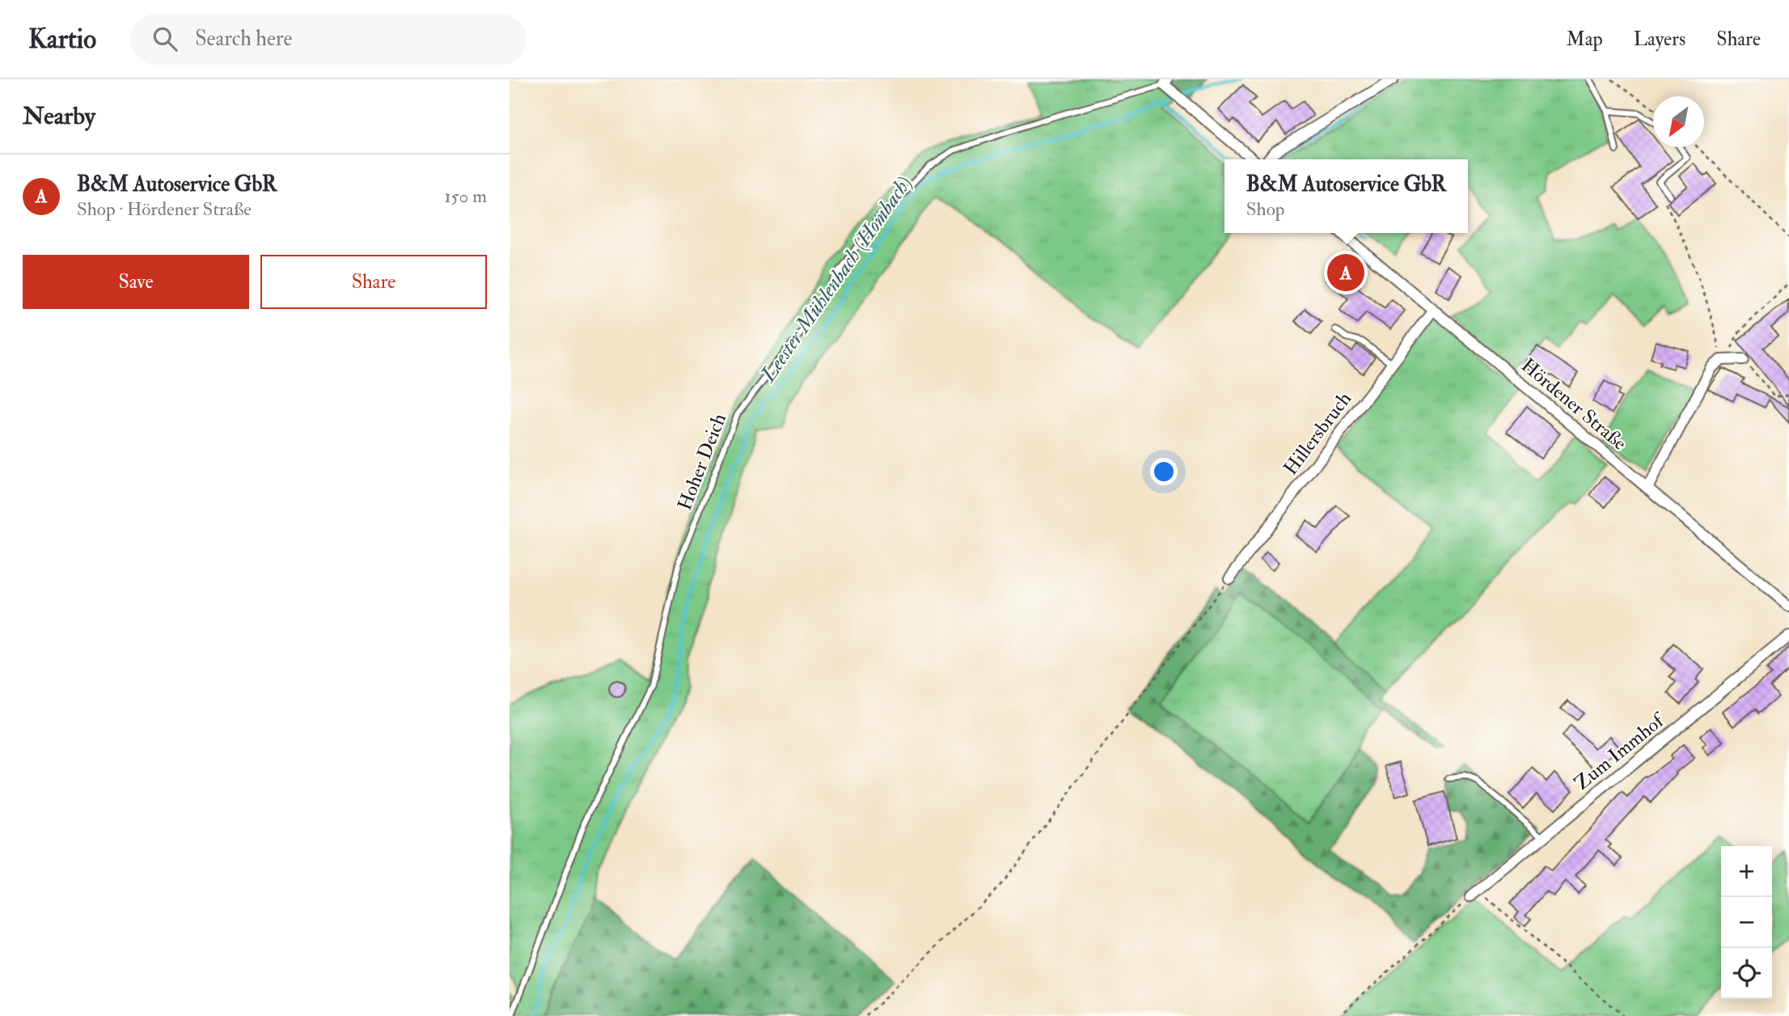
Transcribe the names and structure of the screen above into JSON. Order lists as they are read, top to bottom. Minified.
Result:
{"streets":{"street":["Hördener Straße","Hillersbruch","Zum Immhof"],"lane":["Hoher Deich"]},"crossings":[["Hördener Straße","Hillersbruch"]],"water":["Leester Mühlenbach (Hombach)"],"north":"bottom left","page":{"header":"Kartio","search":"Search here","nav":["Map","Layers","Share"],"heading":"Nearby","list":[{"mark":"A","name":"B&M Autoservice GbR","note":"Shop · Hördener Straße","value":"150 m"}],"popup":["B&M Autoservice GbR","Shop"],"buttons":["Save","Share"],"pins":"A","map_buttons":["+","−"]}}
